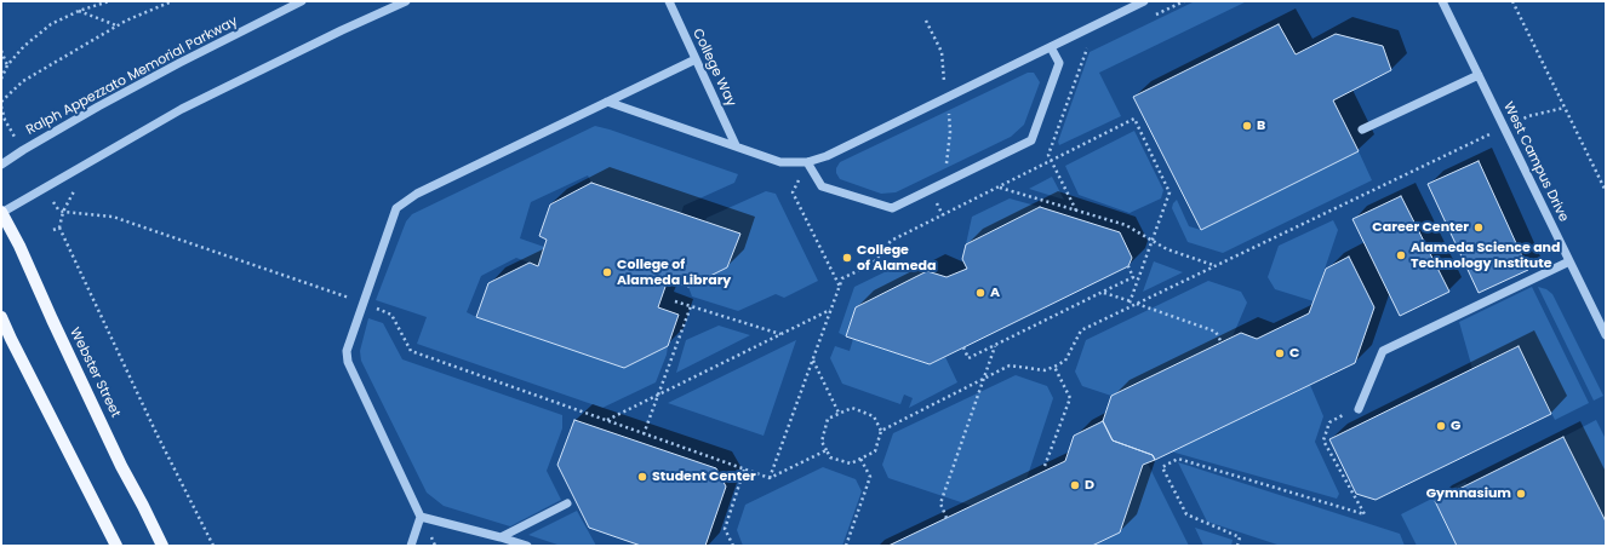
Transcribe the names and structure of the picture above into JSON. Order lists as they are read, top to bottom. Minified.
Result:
{"streets":{"main road":["Webster Street"],"street":["College Way","Ralph Appezzato Memorial Parkway","West Campus Drive"]},"places":["B","Career Center","Alameda Science and Technology Institute","College of Alameda","College of Alameda Library","A","C","G","Student Center","D","Gymnasium"]}
